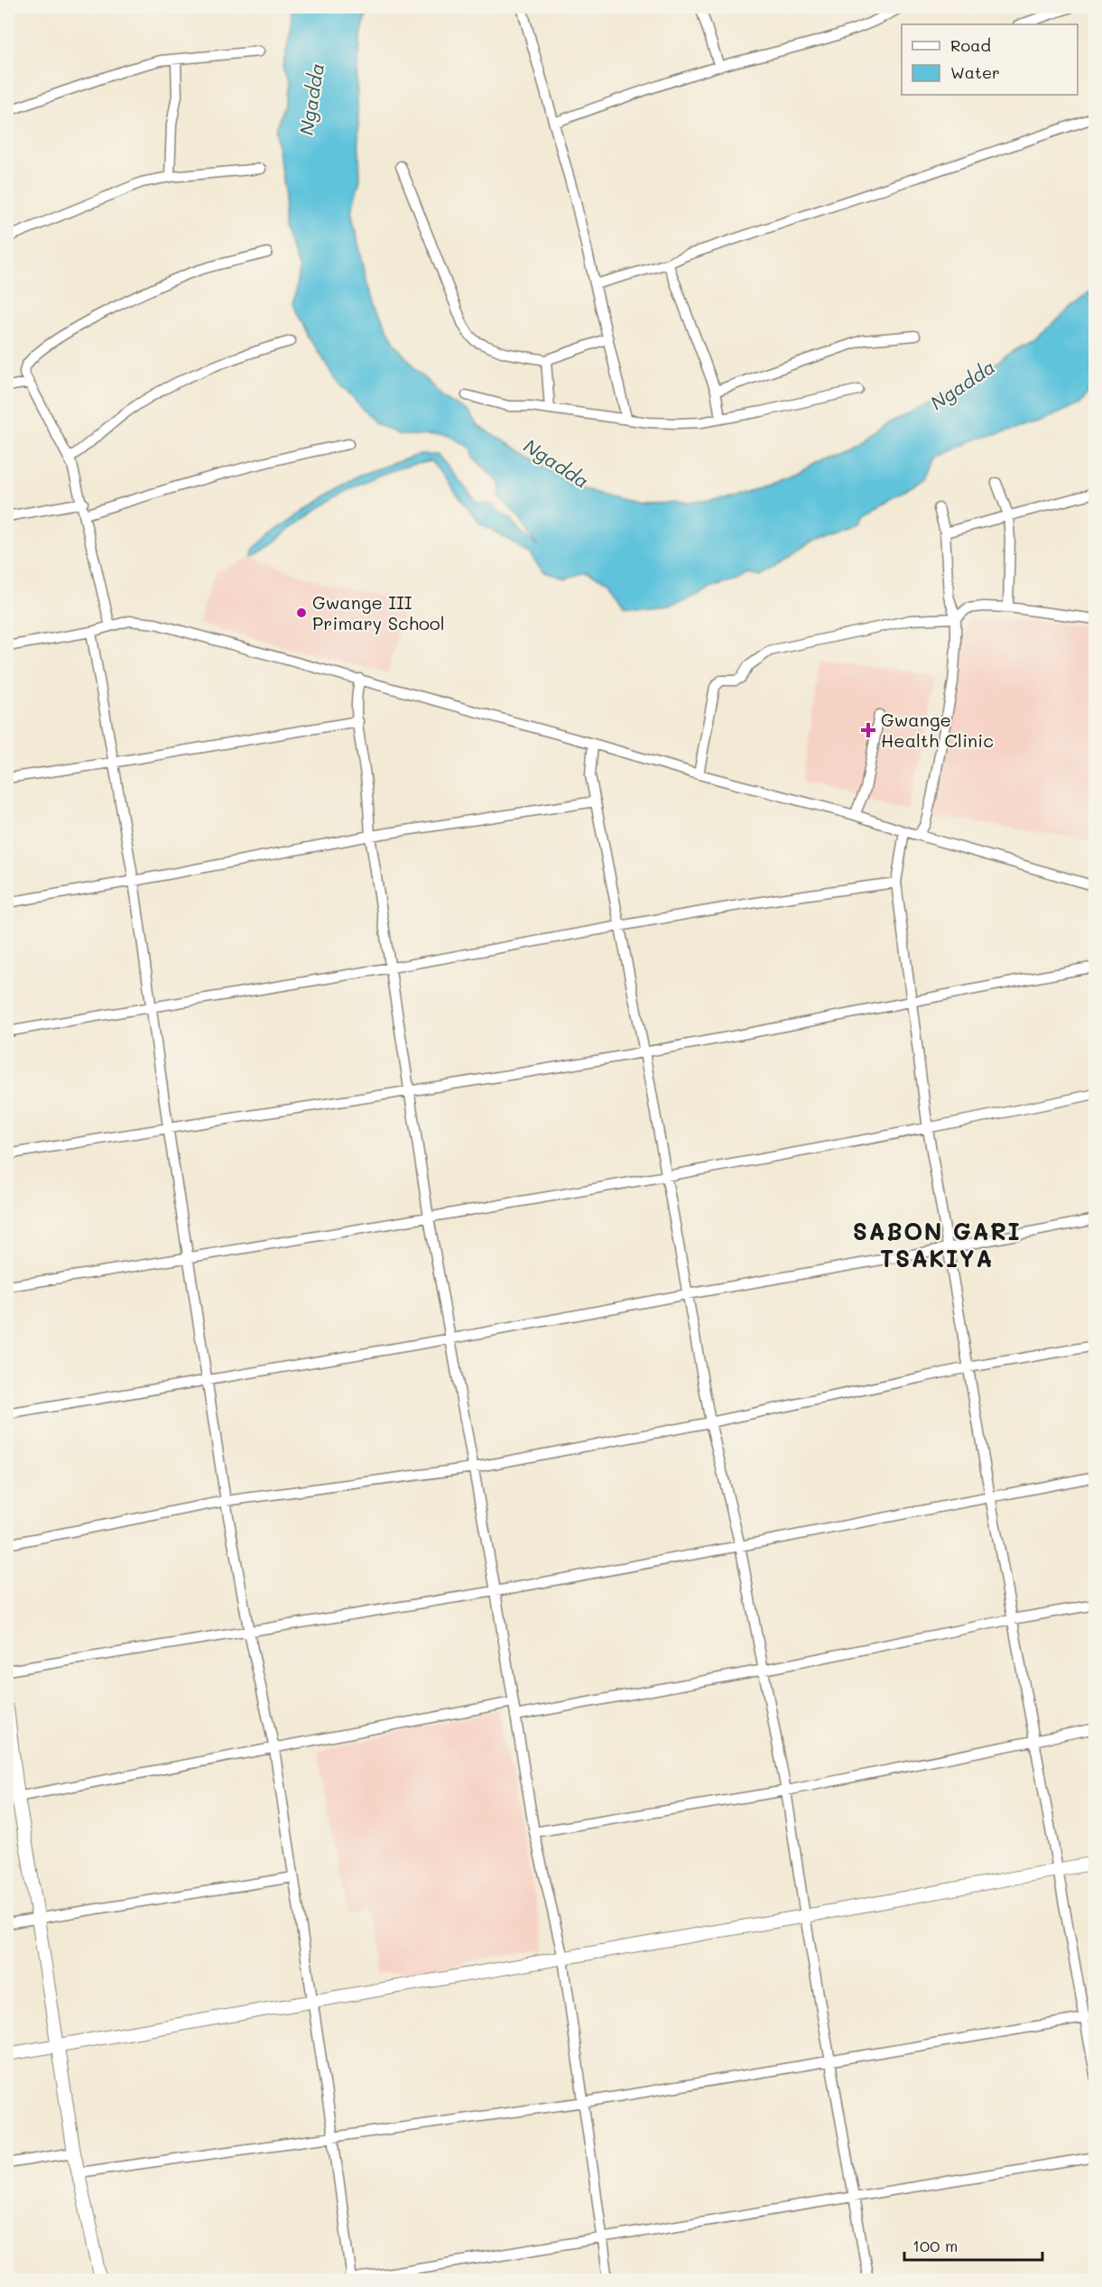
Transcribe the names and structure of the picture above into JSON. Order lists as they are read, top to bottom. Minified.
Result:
{"districts":["SABON GARI TSAKIYA"],"water":["Ngadda"],"places":{"other":["Gwange III Primary School"],"health":["Gwange Health Clinic"]},"legend":["Road","Water"],"scale_bar":"100 m"}
